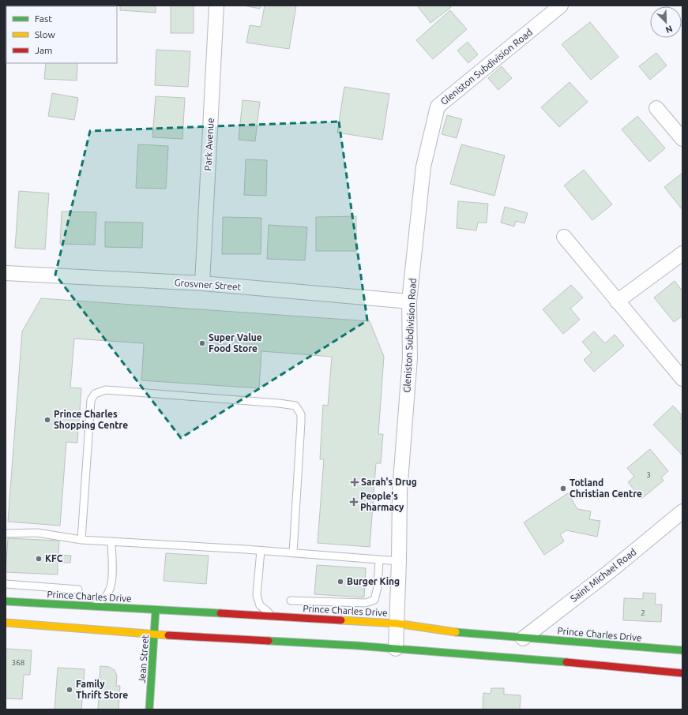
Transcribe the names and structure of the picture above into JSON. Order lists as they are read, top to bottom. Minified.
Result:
{"streets":{"main road":["Prince Charles Drive","Jean Street"],"street":["Gleniston Subdivision Road","Park Avenue","Grosvner Street","Saint Michael Road"]},"crossings":[["Gleniston Subdivision Road","Grosvner Street"],["Gleniston Subdivision Road","Prince Charles Drive"],["Park Avenue","Grosvner Street"],["Saint Michael Road","Prince Charles Drive"],["Prince Charles Drive","Jean Street"]],"places":{"other":["Super Value Food Store","Prince Charles Shopping Centre","Totland Christian Centre","KFC","Burger King","Family Thrift Store"],"health":["Sarah's Drug","People's Pharmacy"]},"house_numbers":["3","2","368"],"legend":["Fast","Slow","Jam"],"north":"bottom right"}
